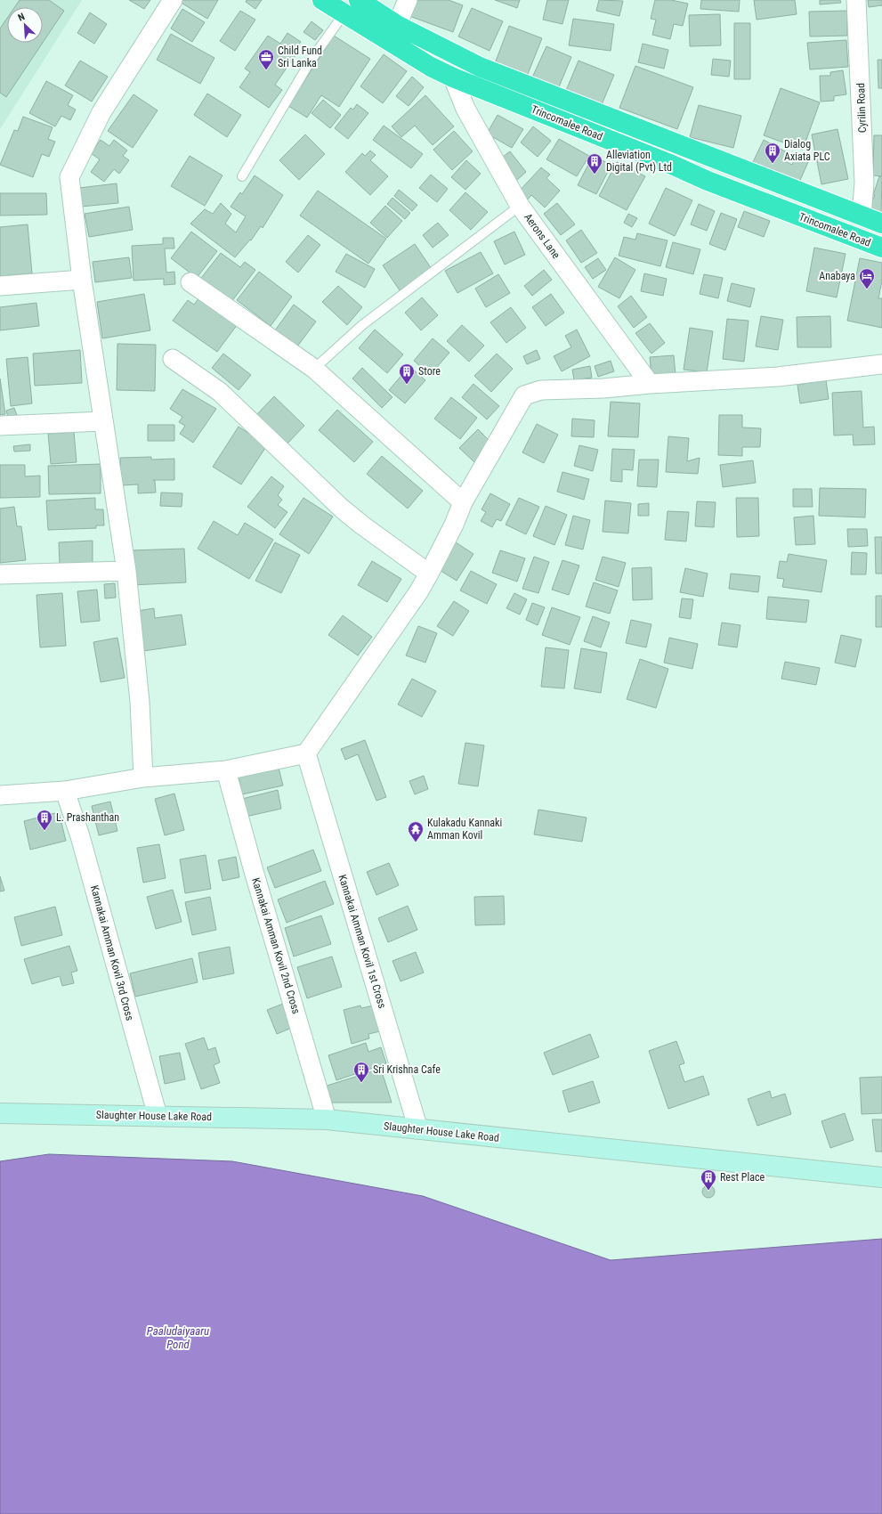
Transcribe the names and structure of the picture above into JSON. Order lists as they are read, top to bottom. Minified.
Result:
{"streets":{"highway":["Trincomalee Road"],"main road":["Slaughter House Lake Road"],"street":["Cyrilin Road","Aerons Lane","Kannakai Amman Kovil 1st Cross","Kannakai Amman Kovil 2nd Cross","Kannakai Amman Kovil 3rd Cross"]},"crossings":[["Cyrilin Road","Trincomalee Road"],["Trincomalee Road","Aerons Lane"],["Kannakai Amman Kovil 1st Cross","Slaughter House Lake Road"],["Kannakai Amman Kovil 2nd Cross","Slaughter House Lake Road"],["Kannakai Amman Kovil 3rd Cross","Slaughter House Lake Road"]],"water":["Paaludaiyaaru Pond"],"places":{"office":["Child Fund Sri Lanka"],"building":["Dialog Axiata PLC","Alleviation Digital (Pvt) Ltd","Store","L. Prashanthan","Sri Krishna Cafe","Rest Place"],"hotel":["Anabaya"],"temple":["Kulakadu Kannaki Amman Kovil"]},"north":"top left"}
